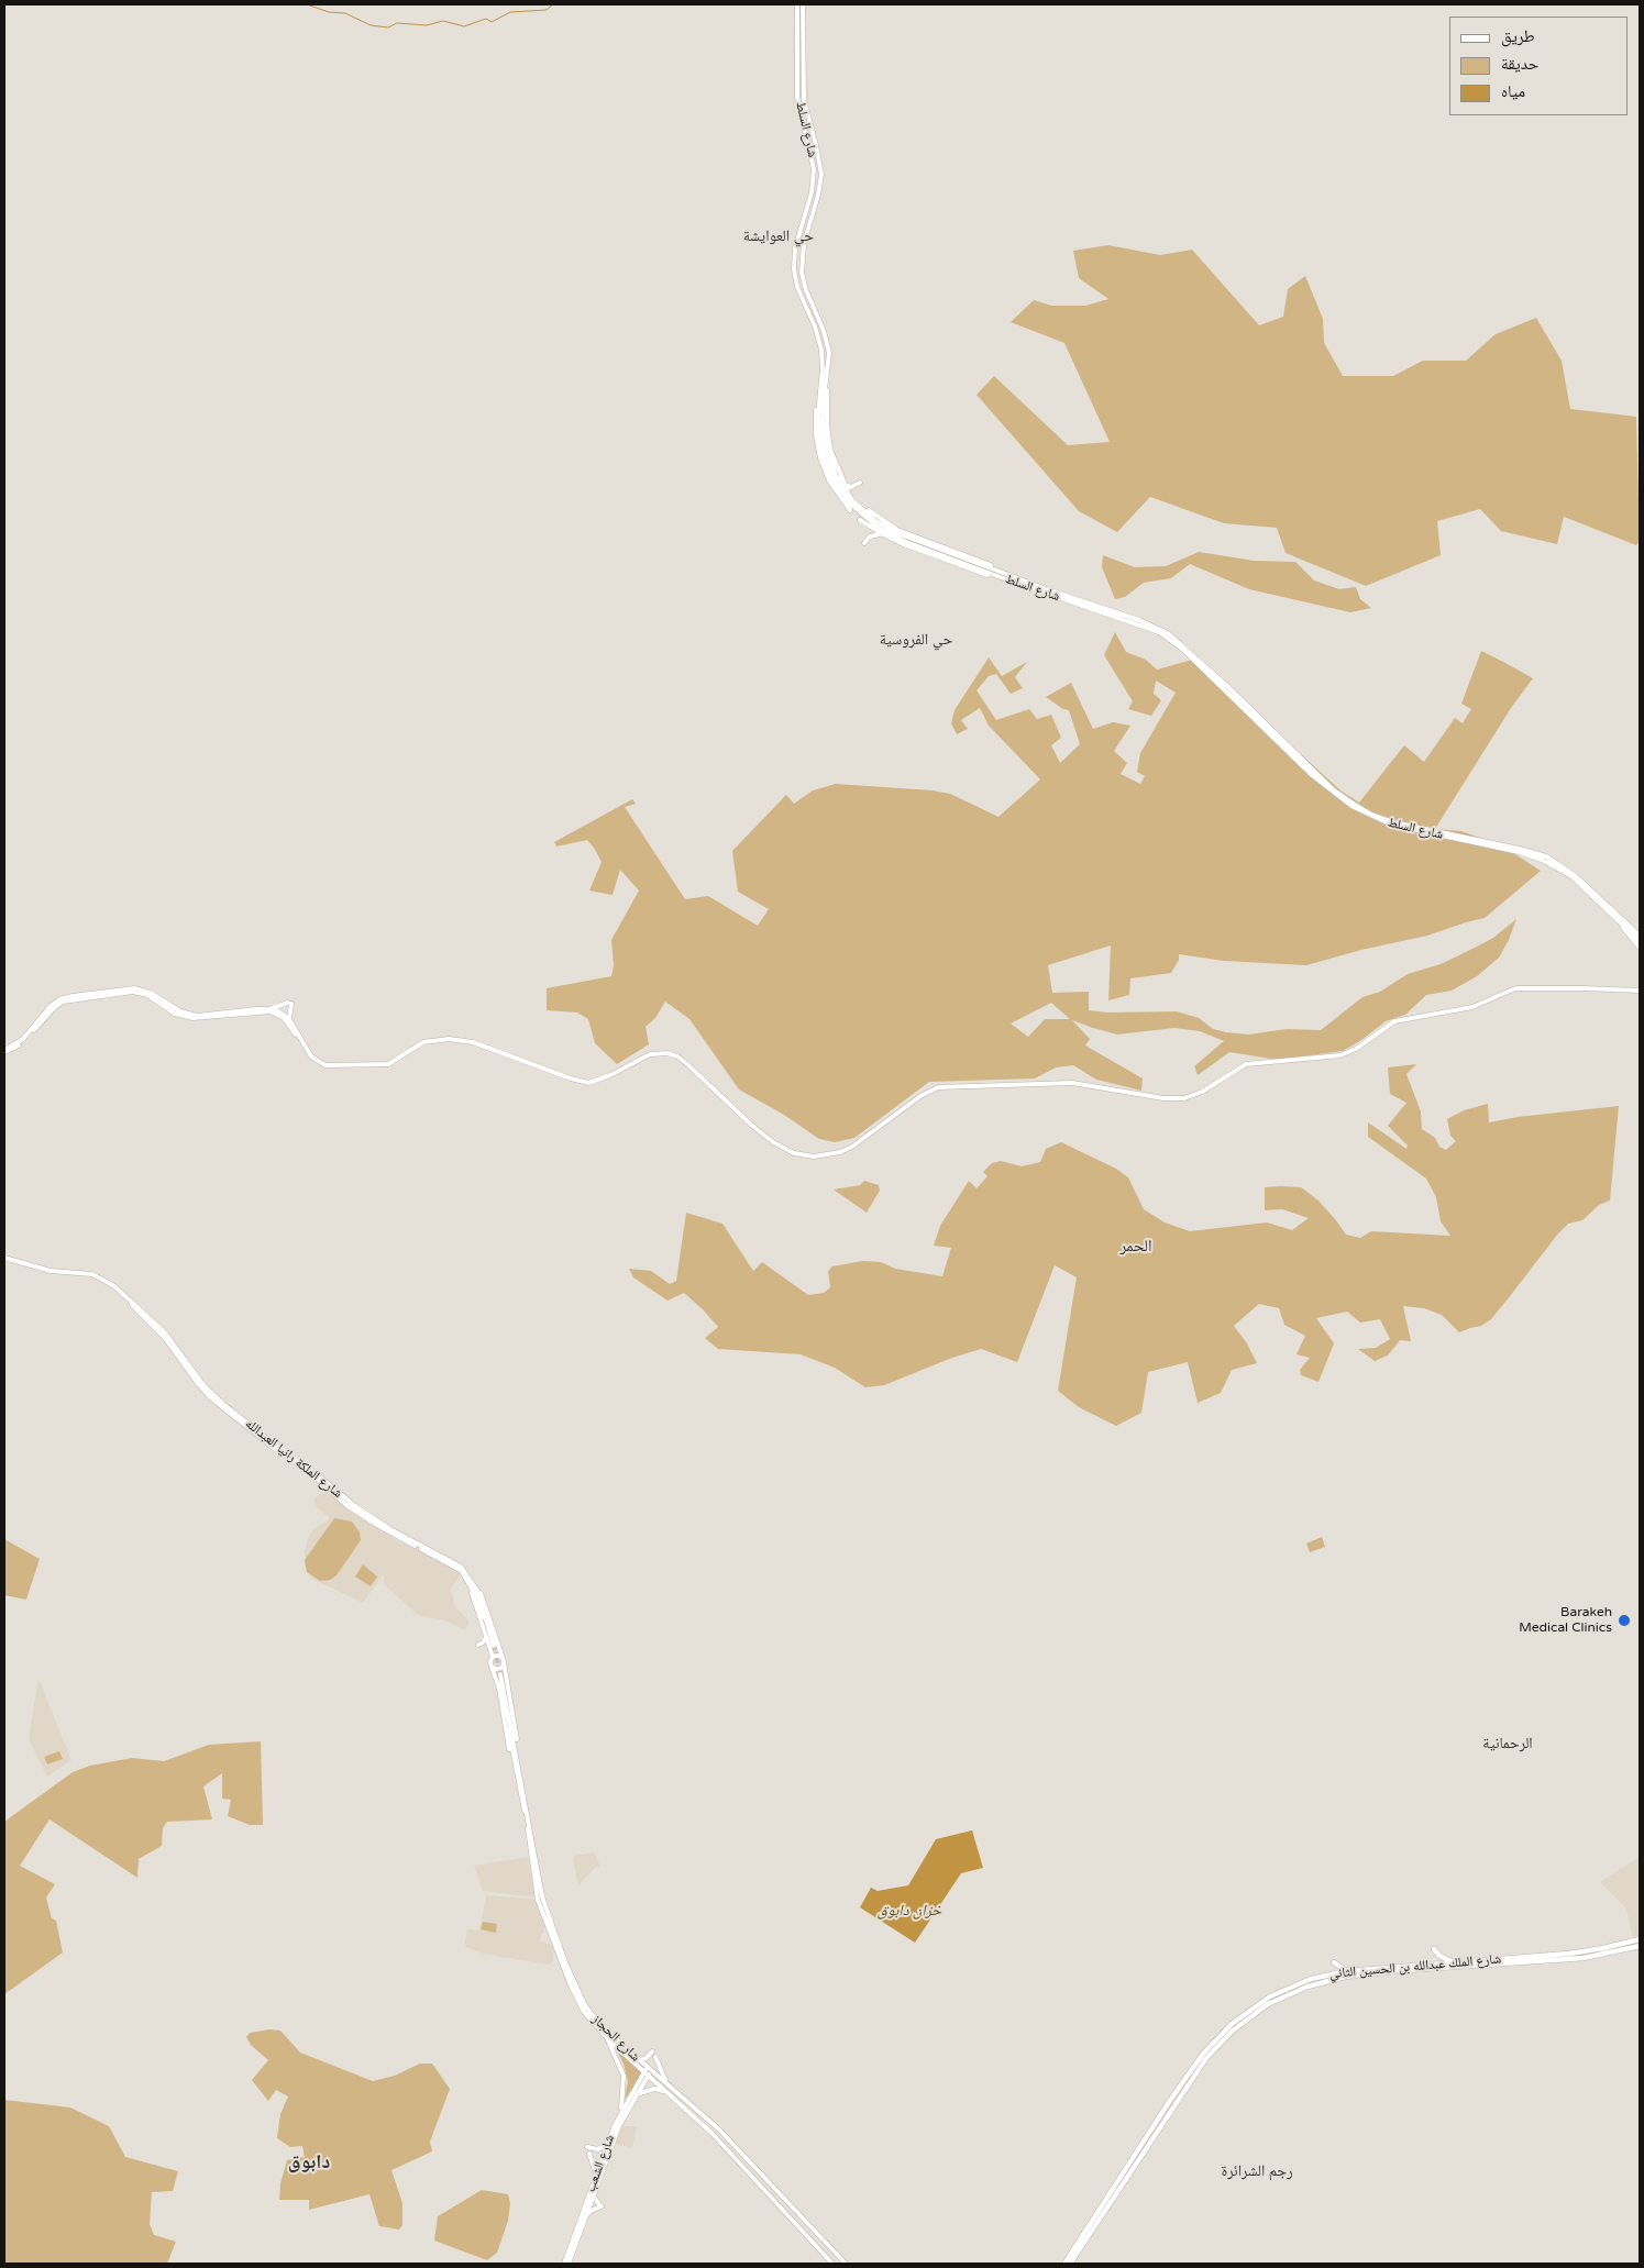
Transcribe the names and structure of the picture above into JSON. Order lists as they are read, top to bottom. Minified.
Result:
{"streets":{"highway":["شارع الملك عبدالله بن الحسين الثاني"],"main road":["شارع السلط","شارع الملكة رانيا العبدالله","شارع الحجاز","شارع الشعب"]},"crossings":[["شارع الحجاز","شارع الشعب"]],"districts":["حي العوايشة","حي الفروسية","الحمر","الرحمانية","دابوق","رجم الشرائرة"],"water":["خزان دابوق"],"places":["Barakeh Medical Clinics"],"legend":["طريق","حديقة","مياه"]}
